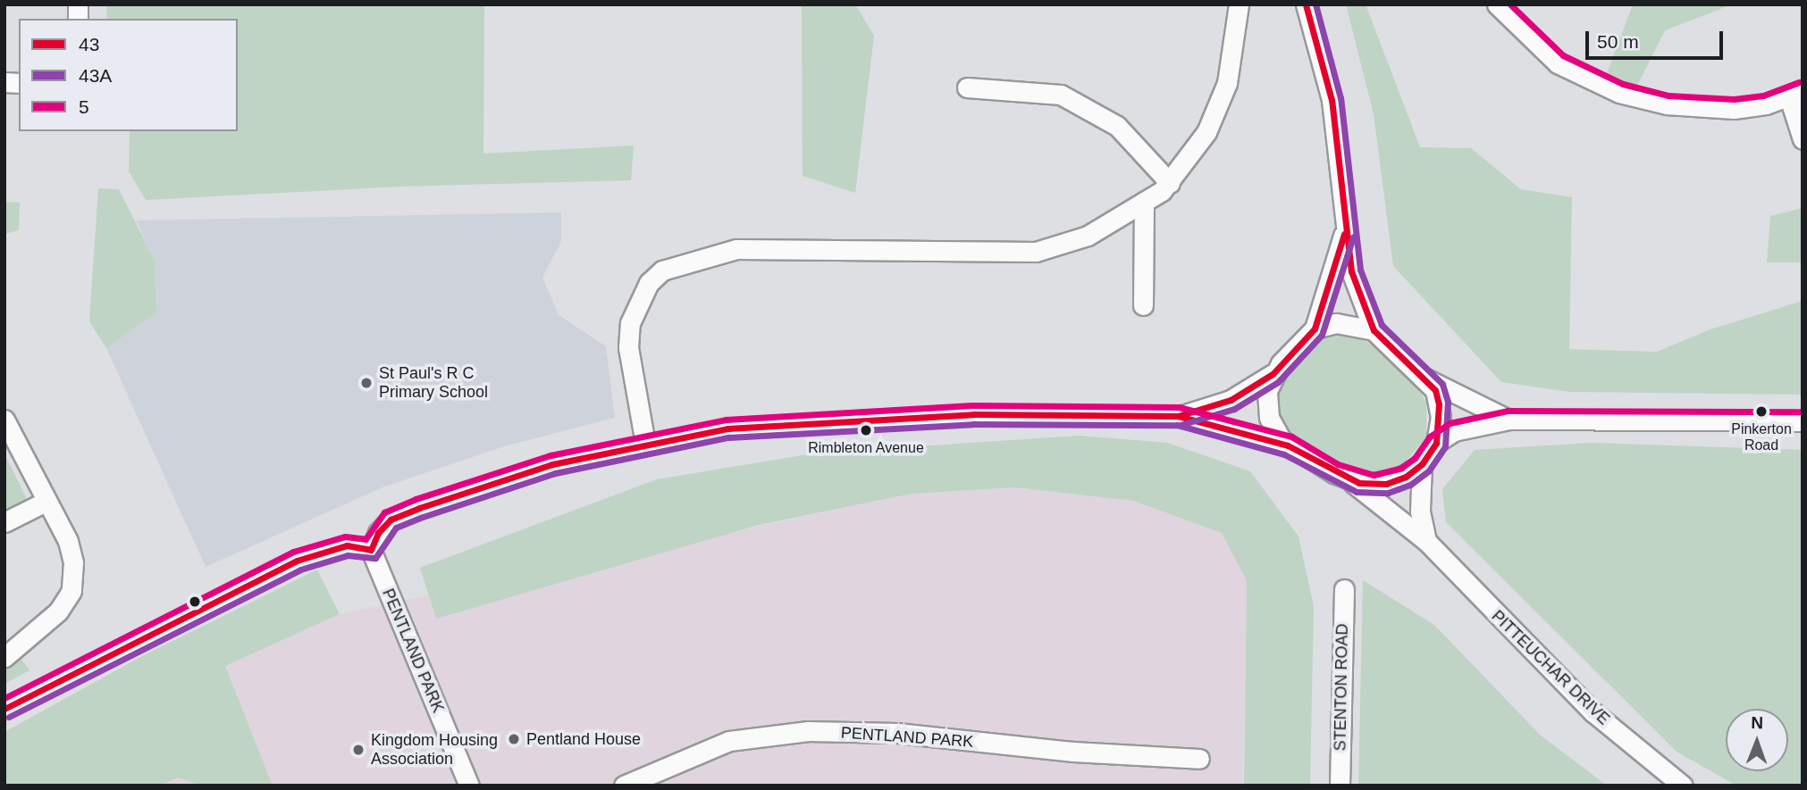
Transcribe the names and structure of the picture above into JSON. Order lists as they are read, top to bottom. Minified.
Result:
{"streets":{"street":["PENTLAND PARK","PITTEUCHAR DRIVE","STENTON ROAD"]},"places":["St Paul's R C Primary School","Pinkerton Road","Rimbleton Avenue","Pentland House","Kingdom Housing Association"],"lines":["transit line 43","transit line 43A","transit line 5"],"legend":["43","43A","5"],"scale_bar":"50 m","north":"top"}
